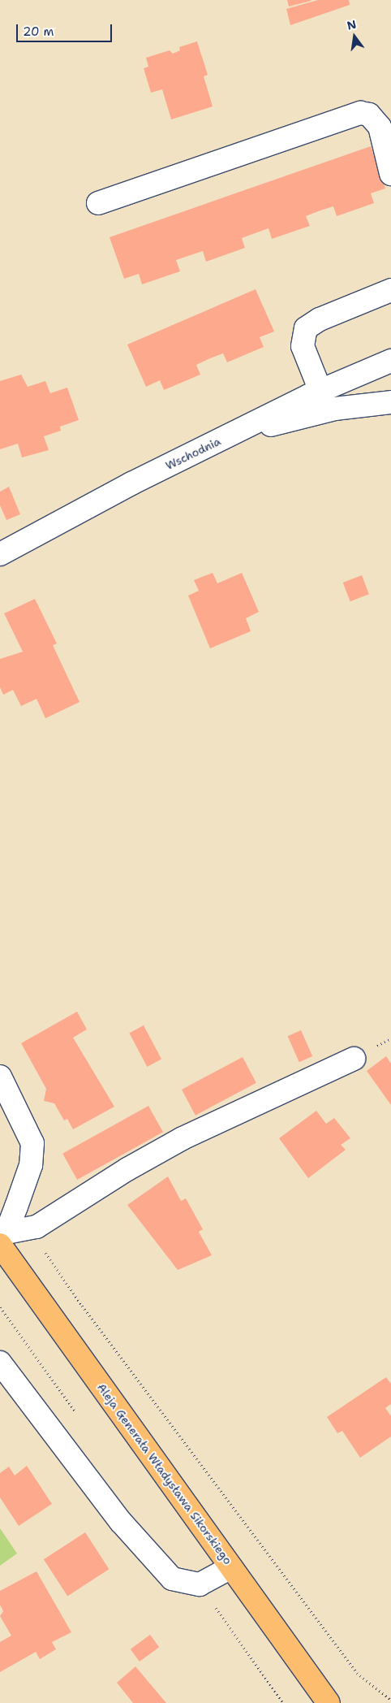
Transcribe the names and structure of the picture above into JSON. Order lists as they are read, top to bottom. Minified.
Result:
{"streets":{"main road":["Aleja Generała Władysława Sikorskiego"],"street":["Wschodnia"]},"scale_bar":"20 m","north":"top"}
